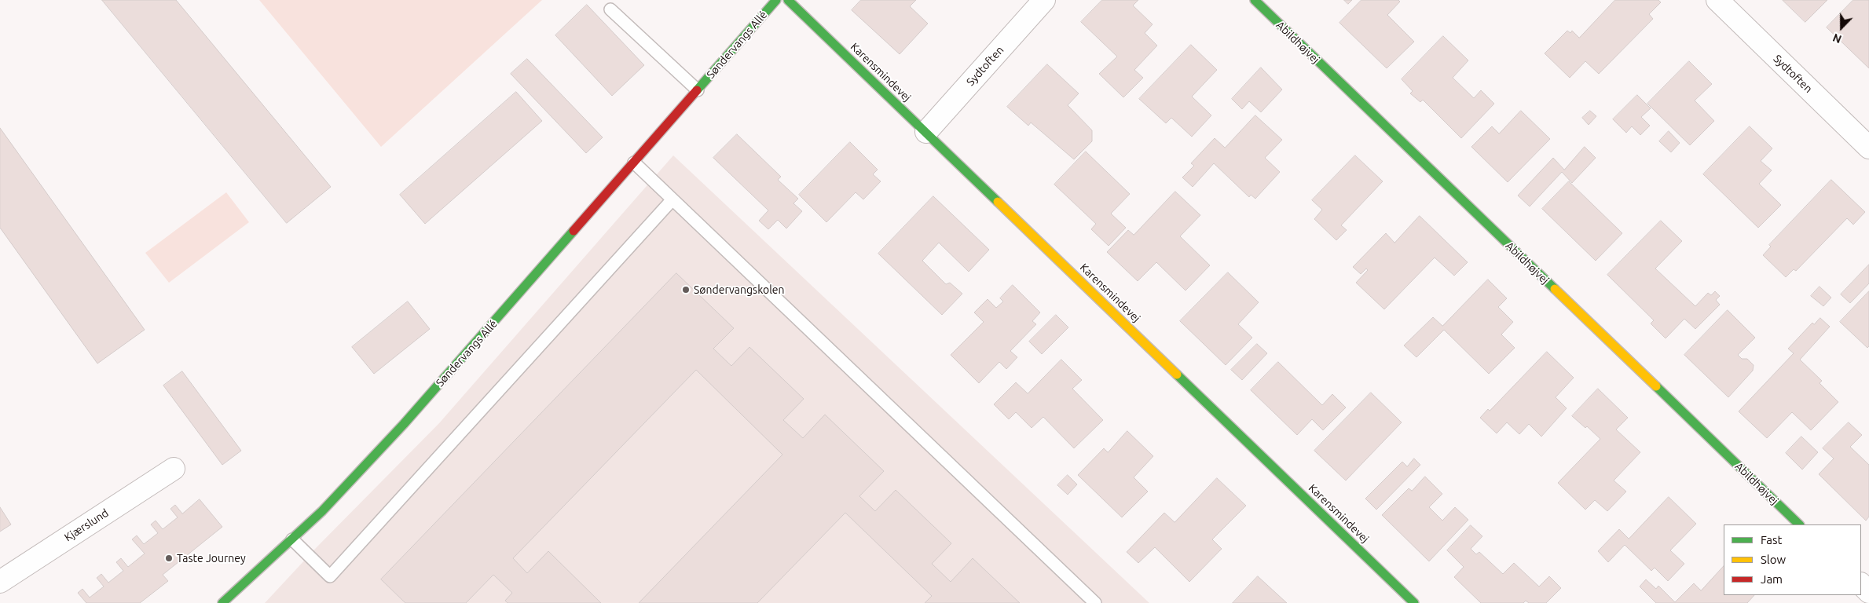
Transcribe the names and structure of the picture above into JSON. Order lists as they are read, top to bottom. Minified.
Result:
{"streets":{"street":["Abildhøjvej","Søndervangs Allé","Sydtoften","Karensmindevej","Kjærslund"]},"crossings":[["Sydtoften","Karensmindevej"]],"places":["Søndervangskolen","Taste Journey"],"legend":["Fast","Slow","Jam"],"north":"bottom"}
